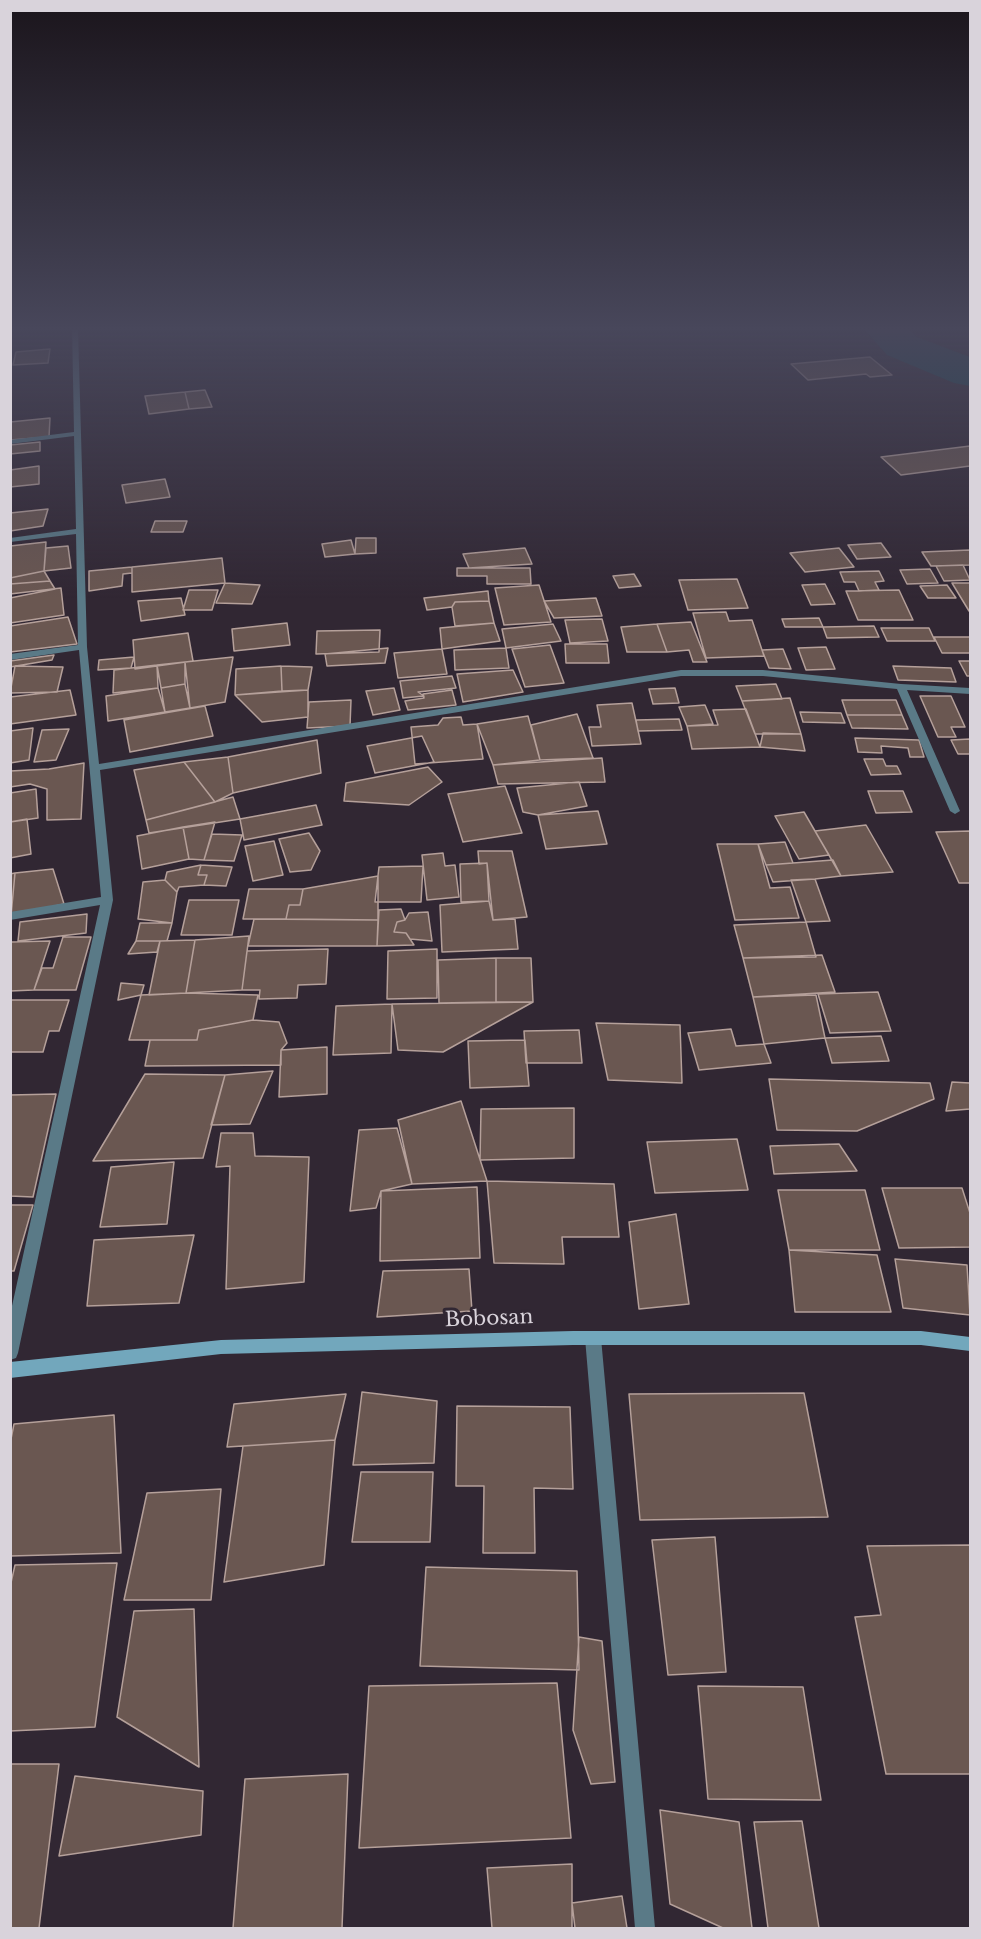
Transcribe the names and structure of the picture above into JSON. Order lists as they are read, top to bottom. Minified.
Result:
{"streets":{"street":["Bobosan"]}}
